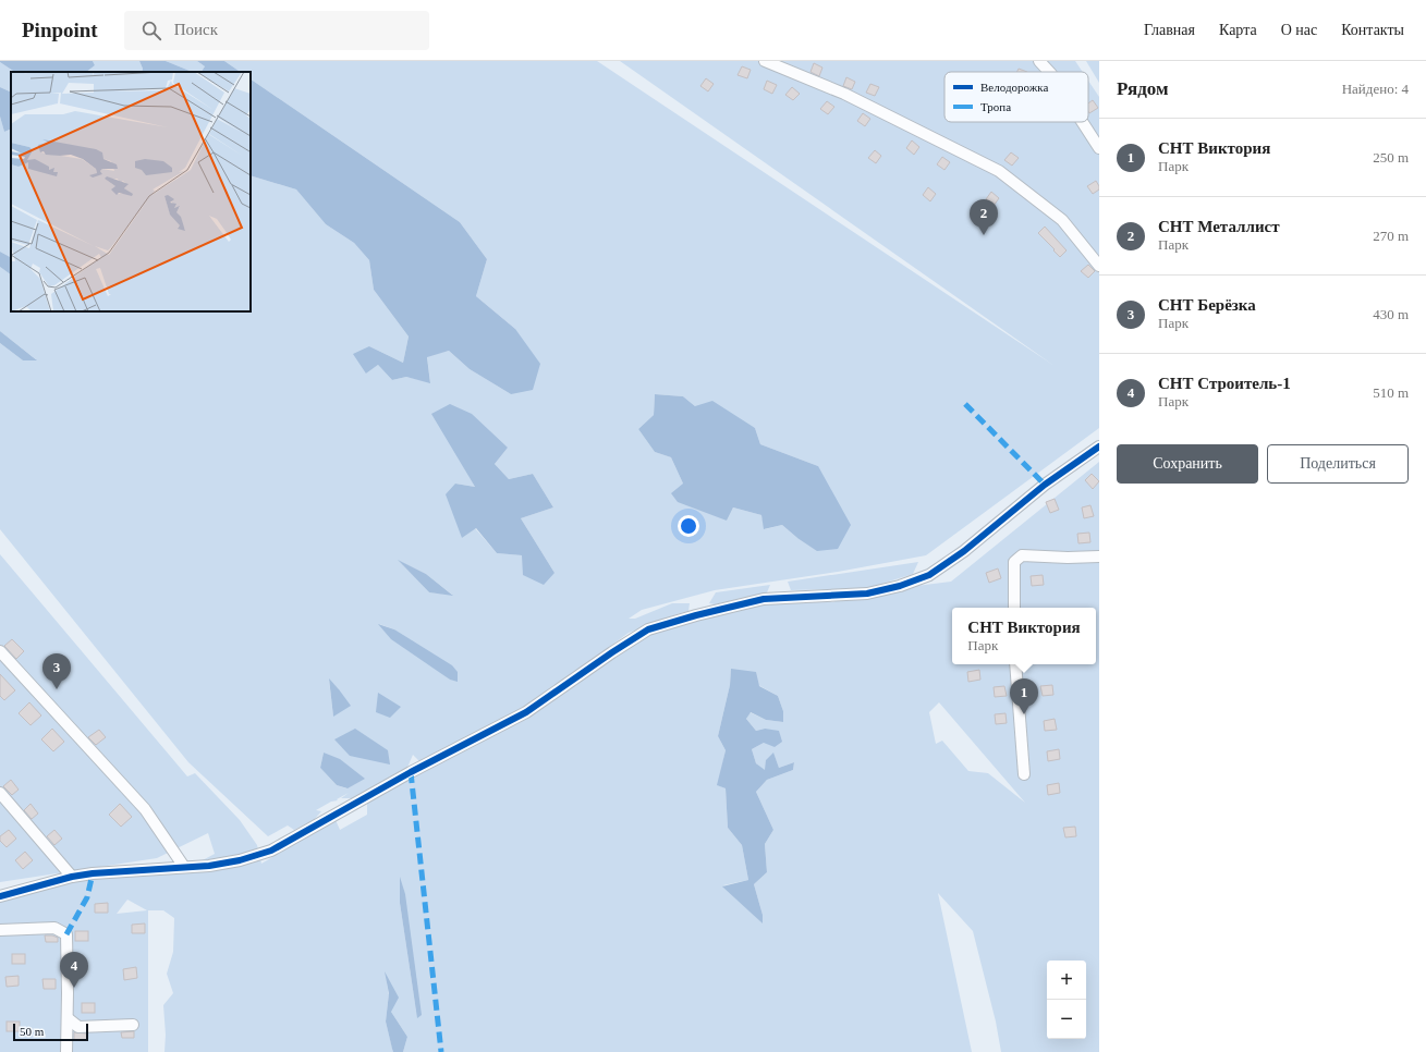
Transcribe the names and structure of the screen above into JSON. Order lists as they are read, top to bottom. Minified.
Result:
{"legend":["Велодорожка","Тропа"],"scale_bar":"50 m","page":{"header":"Pinpoint","search":"Поиск","nav":["Главная","Карта","О нас","Контакты"],"heading":["Рядом","Найдено: 4"],"list":[{"mark":"1","name":"СНТ Виктория","note":"Парк","value":"250 m"},{"mark":"2","name":"СНТ Металлист","note":"Парк","value":"270 m"},{"mark":"3","name":"СНТ Берёзка","note":"Парк","value":"430 m"},{"mark":"4","name":"СНТ Строитель-1","note":"Парк","value":"510 m"}],"pins":["2","3","1","4"],"buttons":["Сохранить","Поделиться"],"popup":["СНТ Виктория","Парк"],"map_buttons":["+","−"],"scale":"50 m"}}
